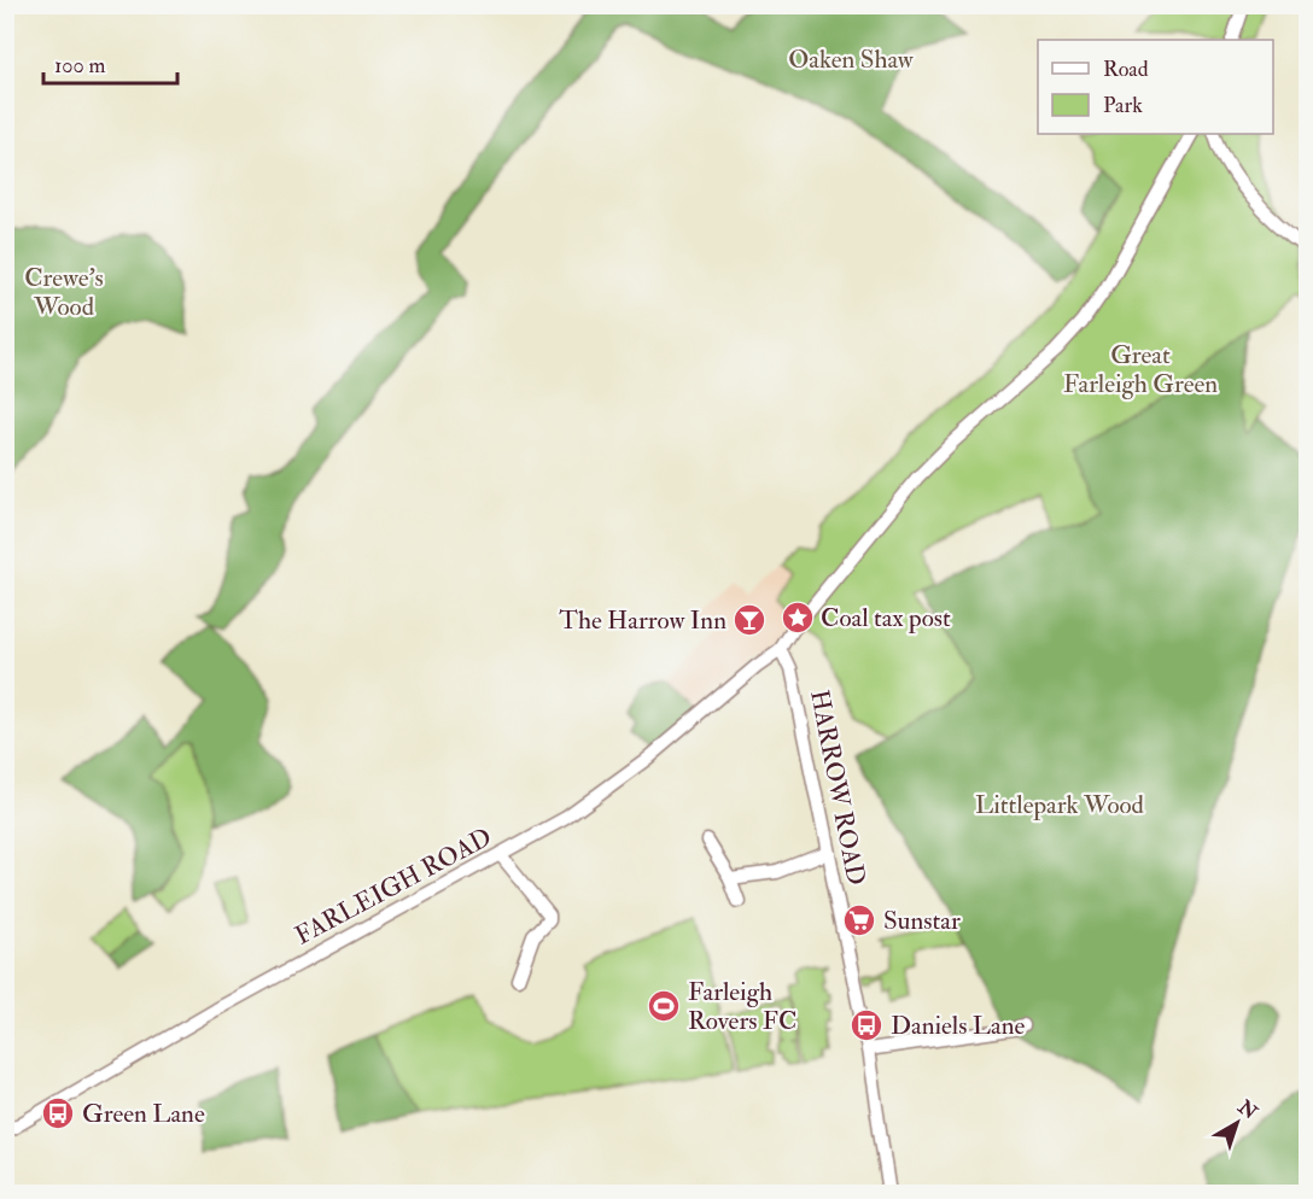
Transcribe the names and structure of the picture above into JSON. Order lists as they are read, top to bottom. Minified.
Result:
{"streets":{"street":["HARROW ROAD","FARLEIGH ROAD"]},"crossings":[["HARROW ROAD","FARLEIGH ROAD"]],"parks":["Oaken Shaw","Crewe's Wood","Great Farleigh Green","Littlepark Wood"],"places":{"place":["Coal tax post"],"bar":["The Harrow Inn"],"supermarket":["Sunstar"],"sports":["Farleigh Rovers FC"],"bus stop":["Daniels Lane","Green Lane"]},"legend":["Road","Park"],"scale_bar":"100 m","north":"top right"}
